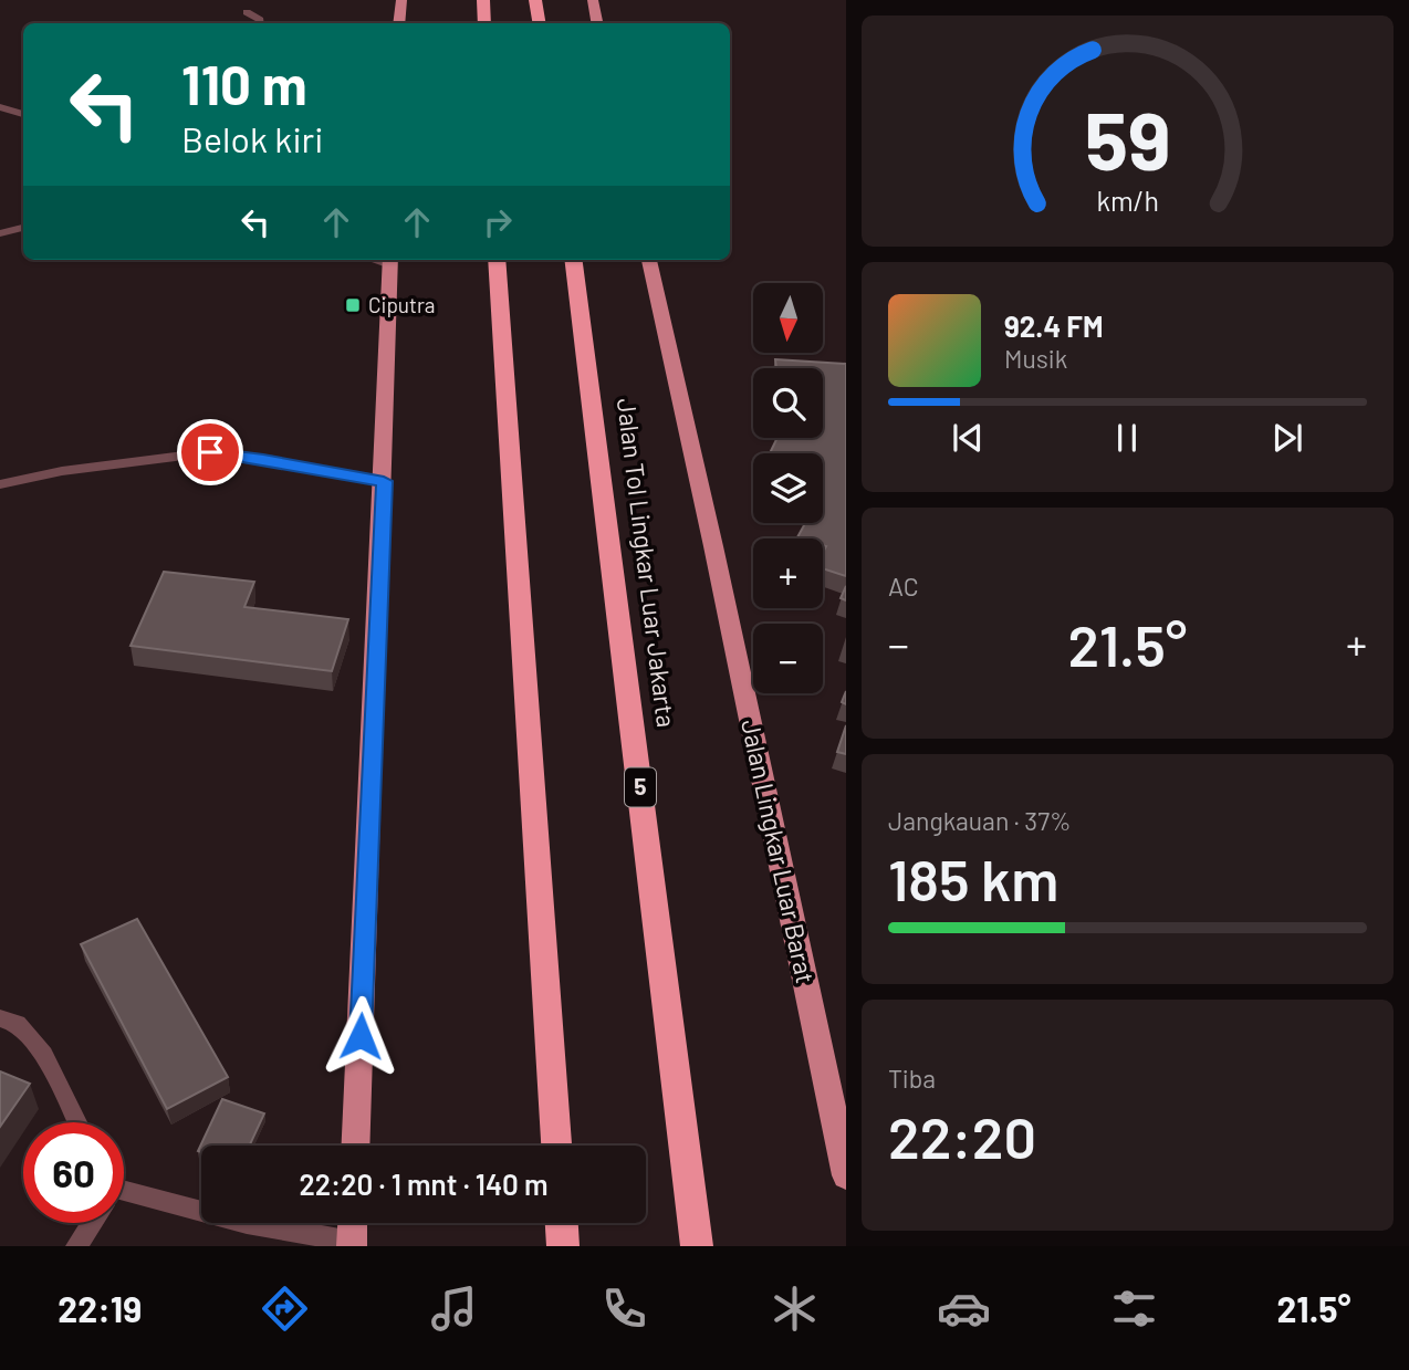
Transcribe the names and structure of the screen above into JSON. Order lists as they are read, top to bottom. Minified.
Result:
{"streets":{"highway":["Jalan Tol Lingkar Luar Jakarta","5"],"main road":["Jalan Lingkar Luar Barat"]},"places":{"transit":["Ciputra"]},"north":"bottom","page":{"turn":["110 m","Belok kiri"],"map_buttons":["+","−"],"song":["92.4 FM","Musik"],"tile":["AC",["Jangkauan · 37%","185 km"],["Tiba","22:20"]],"heat":["−","21.5°","+"],"limit":"60","trip":"22:20 · 1 mnt · 140 m","tabs":["22:19","21.5°"],"gauge":["59","km/h"]}}
